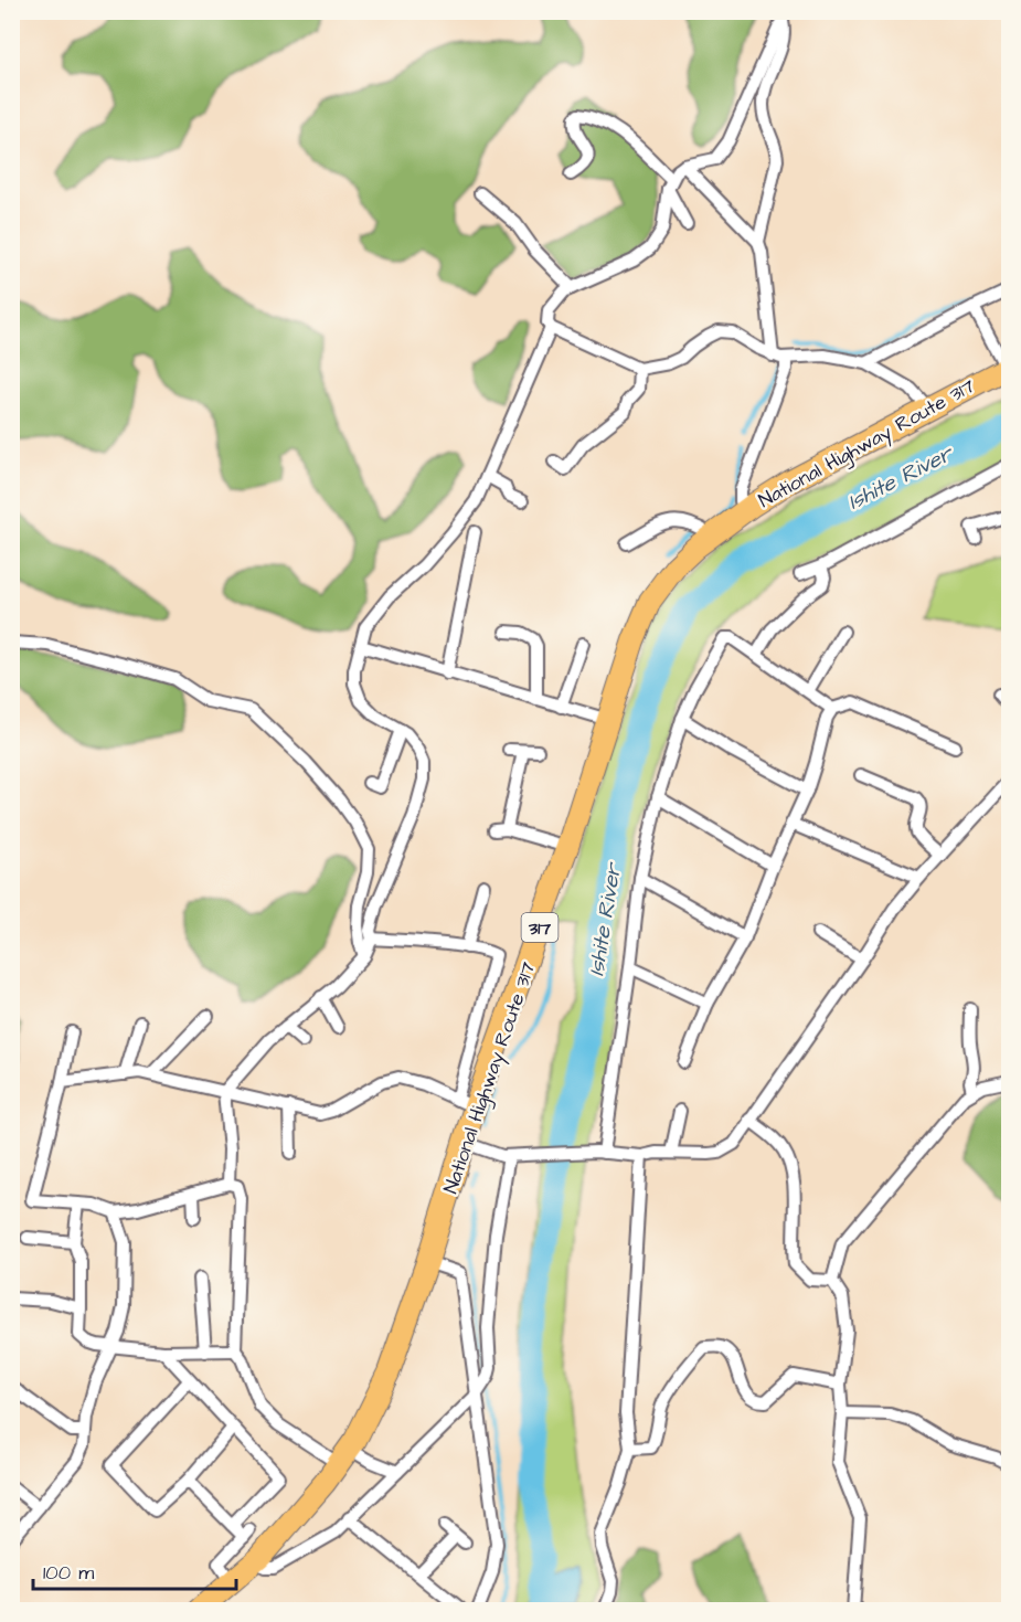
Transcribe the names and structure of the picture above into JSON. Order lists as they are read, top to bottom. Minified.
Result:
{"streets":{"highway":["National Highway Route 317","317"]},"water":["Ishite River"],"scale_bar":"100 m"}
